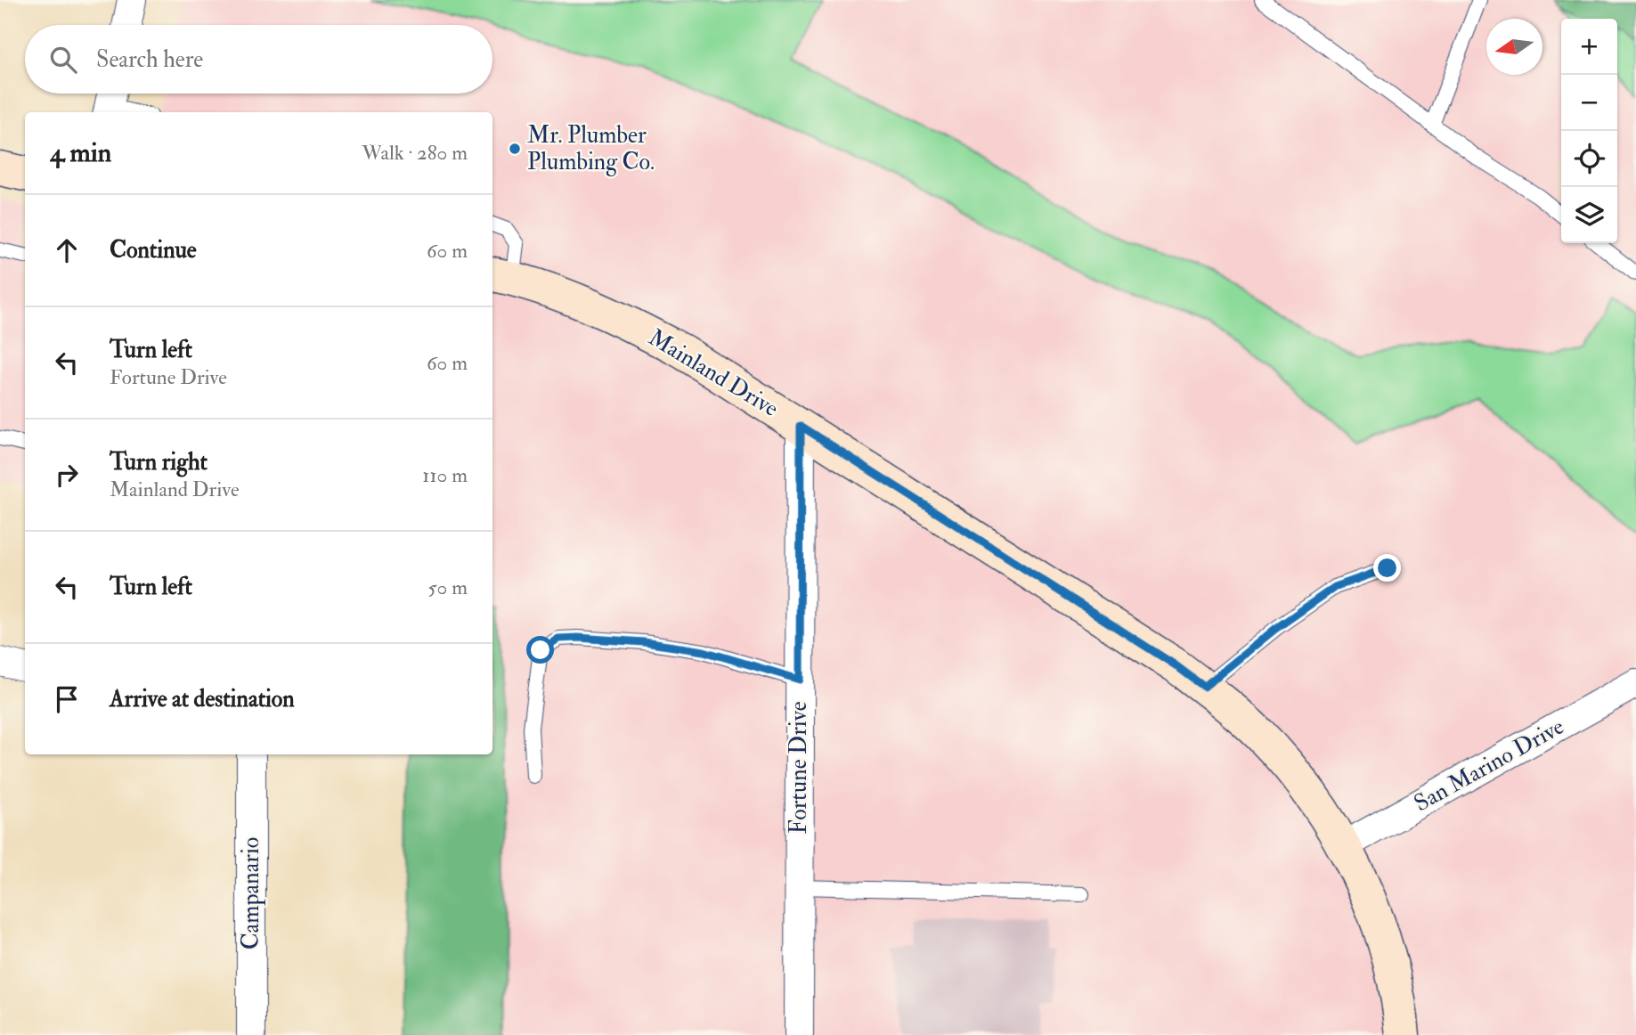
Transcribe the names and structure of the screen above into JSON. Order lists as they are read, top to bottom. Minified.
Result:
{"streets":{"main road":["Mainland Drive"],"street":["San Marino Drive","Fortune Drive","Campanario"]},"crossings":[["Mainland Drive","San Marino Drive"],["Mainland Drive","Fortune Drive"]],"places":["Mr. Plumber Plumbing Co."],"north":"left","page":{"map_buttons":["+","−"],"search":"Search here","heading":["4 min","Walk · 280 m"],"list":[["Continue","60 m"],["Turn left","Fortune Drive","60 m"],["Turn right","Mainland Drive","110 m"],["Turn left","50 m"],"Arrive at destination"]}}
